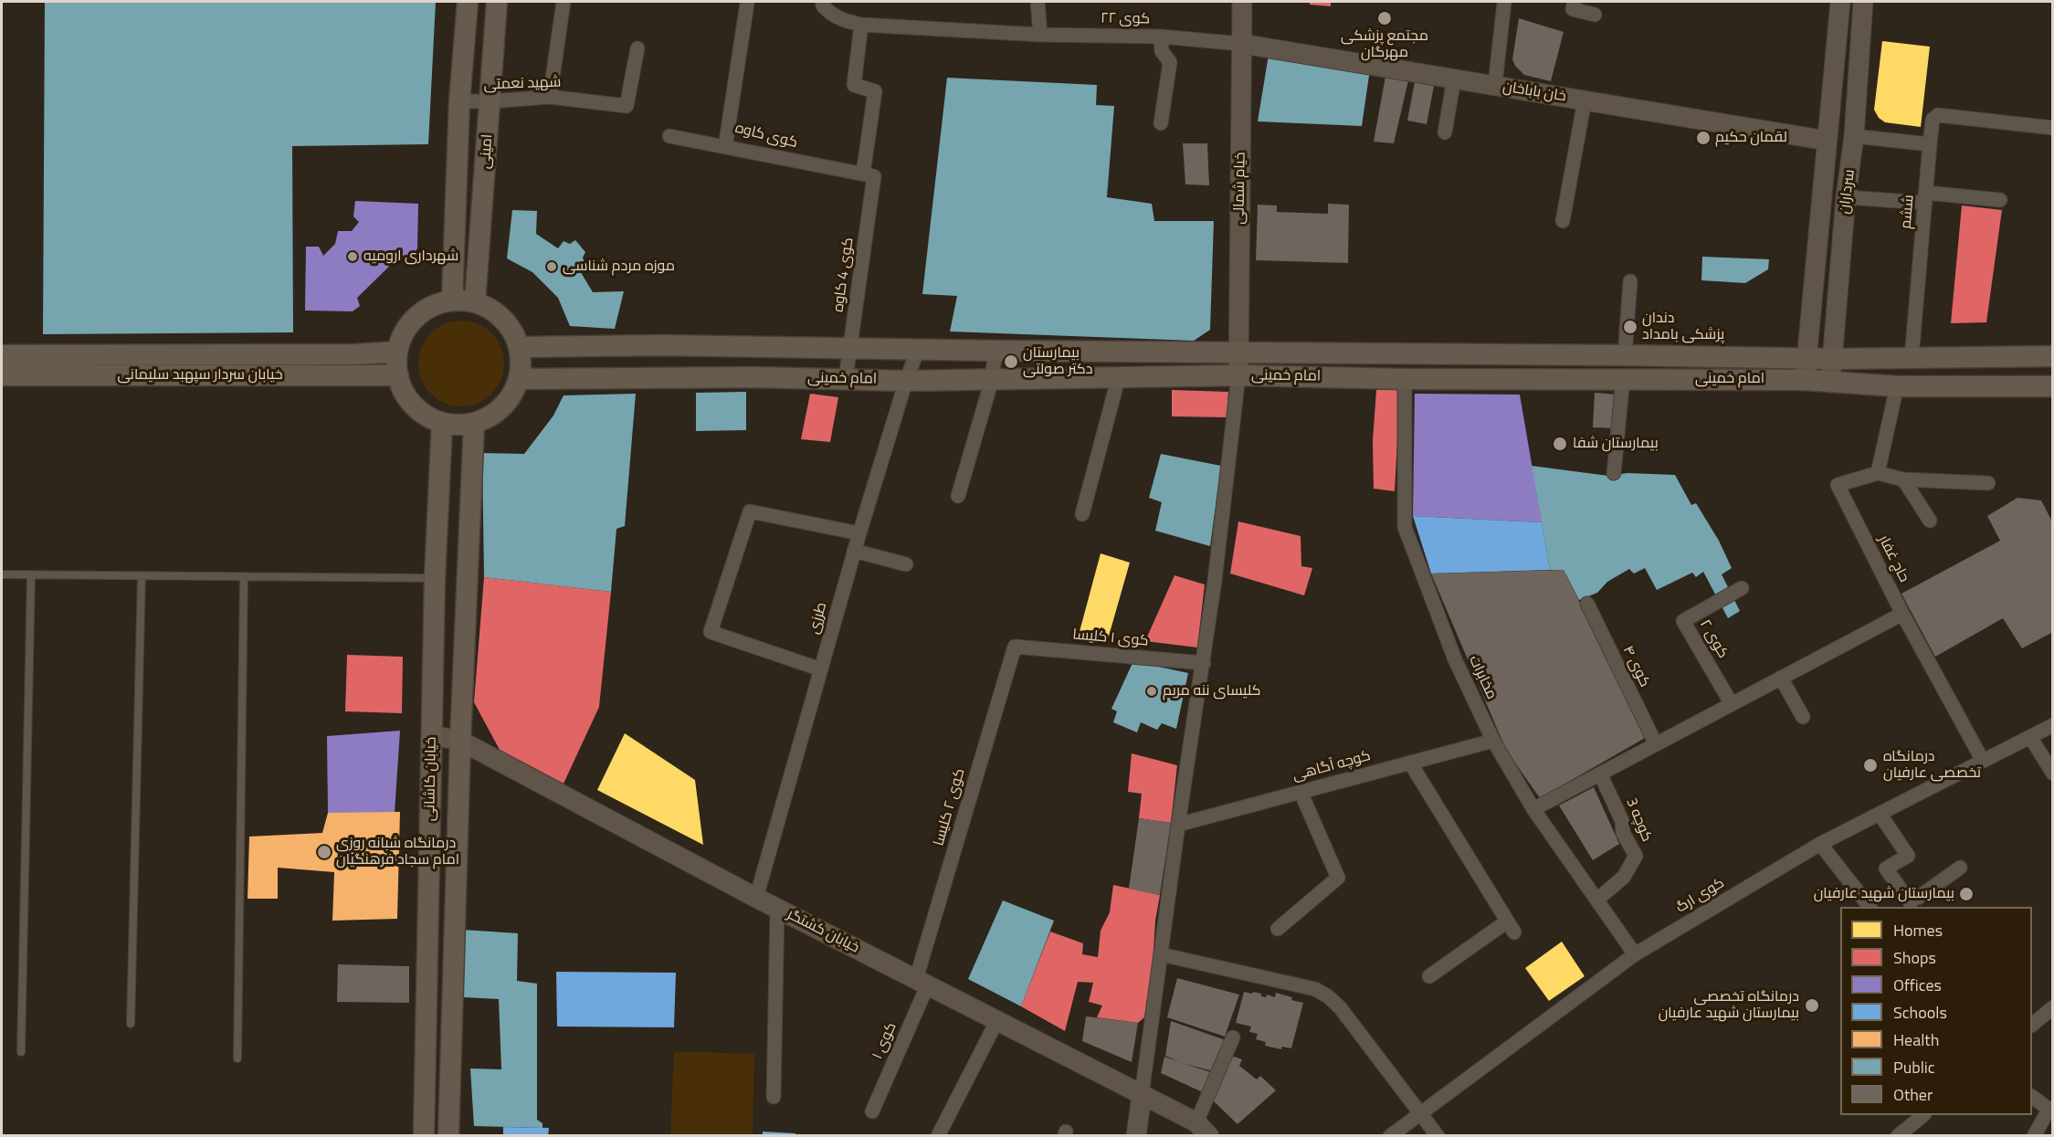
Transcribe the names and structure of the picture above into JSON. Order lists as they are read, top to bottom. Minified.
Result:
{"streets":{"main road":["امینی","خیابان سردار سپهبد سلیمانی","امام خمینی","خیابان کاشانی"],"street":["کوی ۲۲","شهید نعمتی","خان باباخان","کوی کاوه","خیام شمالی","سرداران","ششم","کوی 4 کاوه","حاج غفار","طرزی","کوی ۱ کلیسا","کوی ۲","کوی ۴","مخابرات","کوچه آگاهی","کوی ۲ کلیسا","کوچه 3","کوی ارگ","خیابان کشتگر","کوی ۱"]},"crossings":[["کوی ۲۲","خان باباخان"],["کوی ۲۲","خیام شمالی"],["کوی ۲۲","کوی 4 کاوه"],["شهید نعمتی","امینی"],["خان باباخان","خیام شمالی"],["خان باباخان","سرداران"],["کوی کاوه","کوی 4 کاوه"],["امینی","خیابان سردار سپهبد سلیمانی"],["امینی","امام خمینی"],["امینی","خیابان کاشانی"],["خیام شمالی","امام خمینی"],["سرداران","امام خمینی"],["ششم","امام خمینی"],["کوی 4 کاوه","امام خمینی"],["خیابان سردار سپهبد سلیمانی","امام خمینی"],["خیابان سردار سپهبد سلیمانی","خیابان کاشانی"],["امام خمینی","طرزی"],["امام خمینی","مخابرات"],["امام خمینی","خیابان کاشانی"],["حاج غفار","کوی ارگ"],["طرزی","خیابان کشتگر"],["کوی ۱ کلیسا","کوی ۲ کلیسا"],["مخابرات","کوچه آگاهی"],["مخابرات","کوچه 3"],["مخابرات","کوی ارگ"],["خیابان کاشانی","خیابان کشتگر"],["کوی ۲ کلیسا","خیابان کشتگر"],["کوی ۲ کلیسا","کوی ۱"],["خیابان کشتگر","کوی ۱"]],"places":["مجتمع پزشکی مهرگان","لقمان حکیم","شهرداری ارومیه","موزه مردم شناسی","دندان‌ پزشکی بامداد","بیمارستان دکتر صولتی","بیمارستان شفا","کلیسای ننه مریم","درمانگاه تخصصی عارفیان","درمانگاه شبانه روزی امام سجاد فرهنگیان","بیمارستان شهید عارفیان","درمانگاه تخصصی بیمارستان شهید عارفیان"],"legend":["Homes","Shops","Offices","Schools","Health","Public","Other"]}
